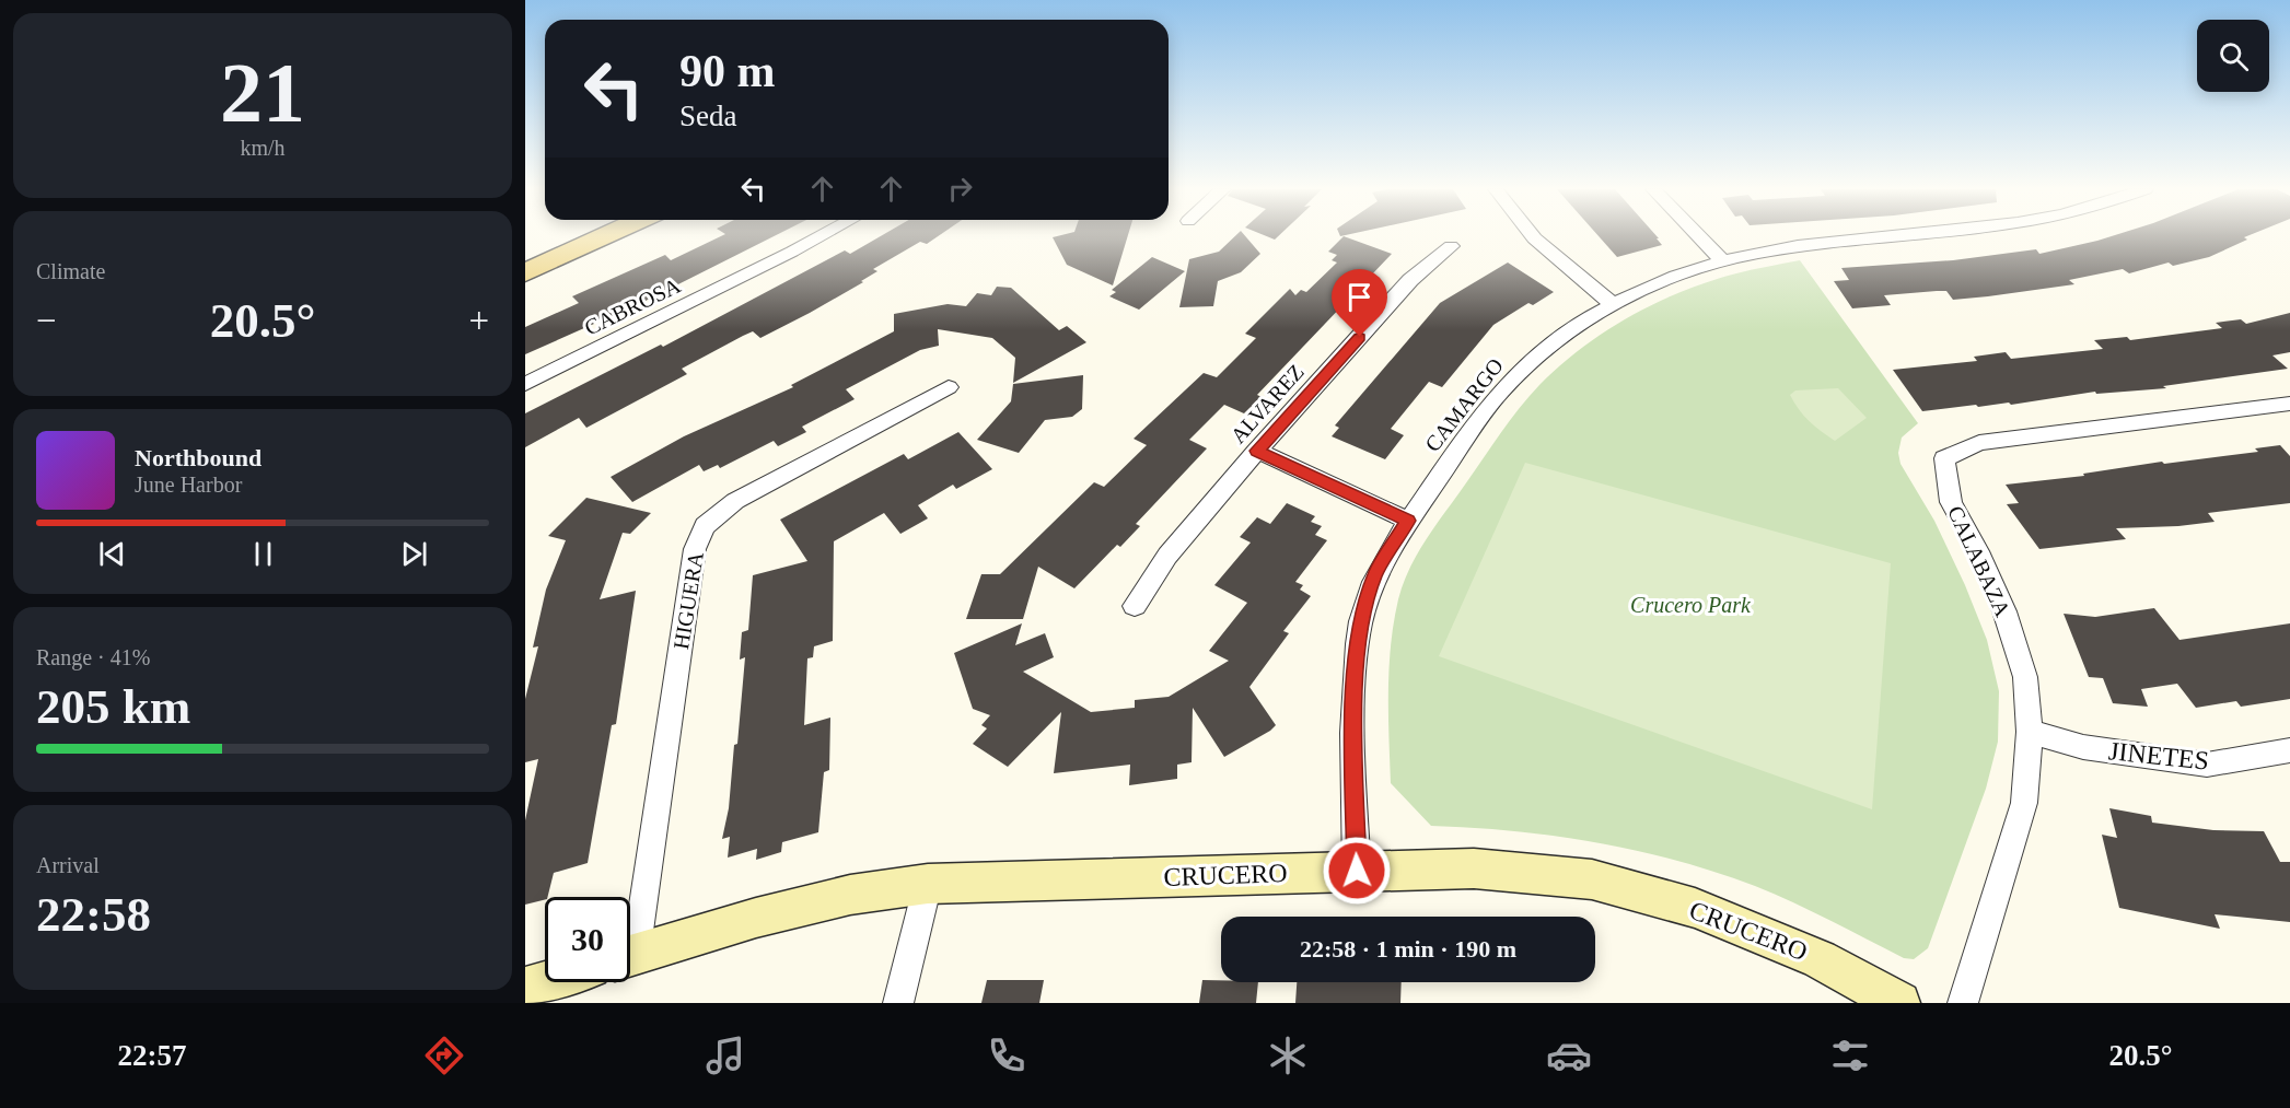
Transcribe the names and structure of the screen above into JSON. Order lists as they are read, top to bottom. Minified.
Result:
{"streets":{"street":["CABROSA","ALVAREZ","CAMARGO","CALABAZA","HIGUERA","JINETES","CRUCERO"]},"crossings":[["CAMARGO","CRUCERO"],["CALABAZA","JINETES"]],"parks":["Crucero Park"],"page":{"tile":[["21","km/h"],"Climate",["Range · 41%","205 km"],["Arrival","22:58"]],"turn":["90 m","Seda"],"heat":["−","20.5°","+"],"song":["Northbound","June Harbor"],"limit":"30","trip":"22:58 · 1 min · 190 m","tabs":["22:57","20.5°"]}}
